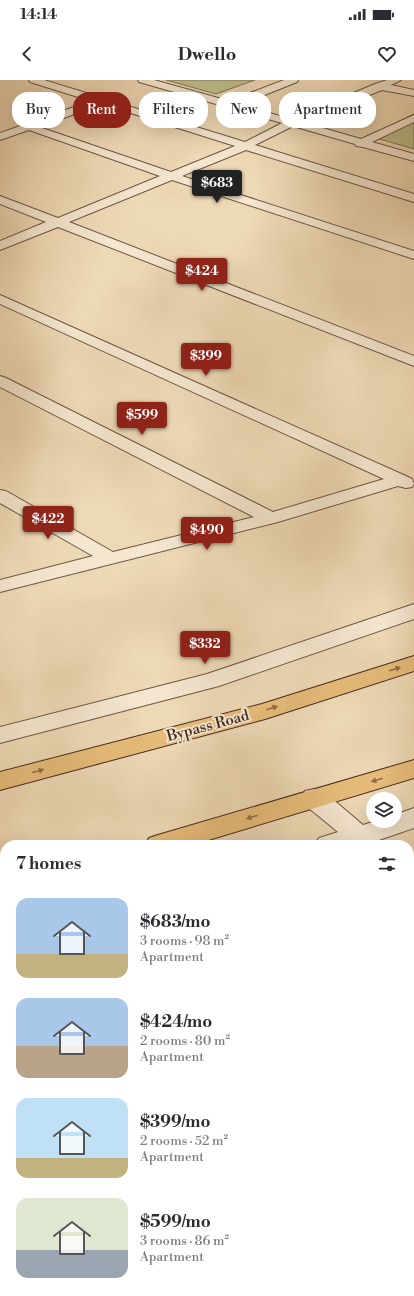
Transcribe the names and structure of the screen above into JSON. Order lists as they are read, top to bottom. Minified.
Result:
{"streets":{"main road":["Bypass Road"]},"page":{"status":"14:14","header":"Dwello","chip":["Buy","Rent","Filters","New","Apartment"],"price":["$683","$424","$399","$599","$422","$490","$332"],"heading":"7 homes","list":[{"name":"$683/mo","note":"3 rooms · 98 m² · Apartment"},{"name":"$424/mo","note":"2 rooms · 80 m² · Apartment"},{"name":"$399/mo","note":"2 rooms · 52 m² · Apartment"},{"name":"$599/mo","note":"3 rooms · 86 m² · Apartment"}]}}
